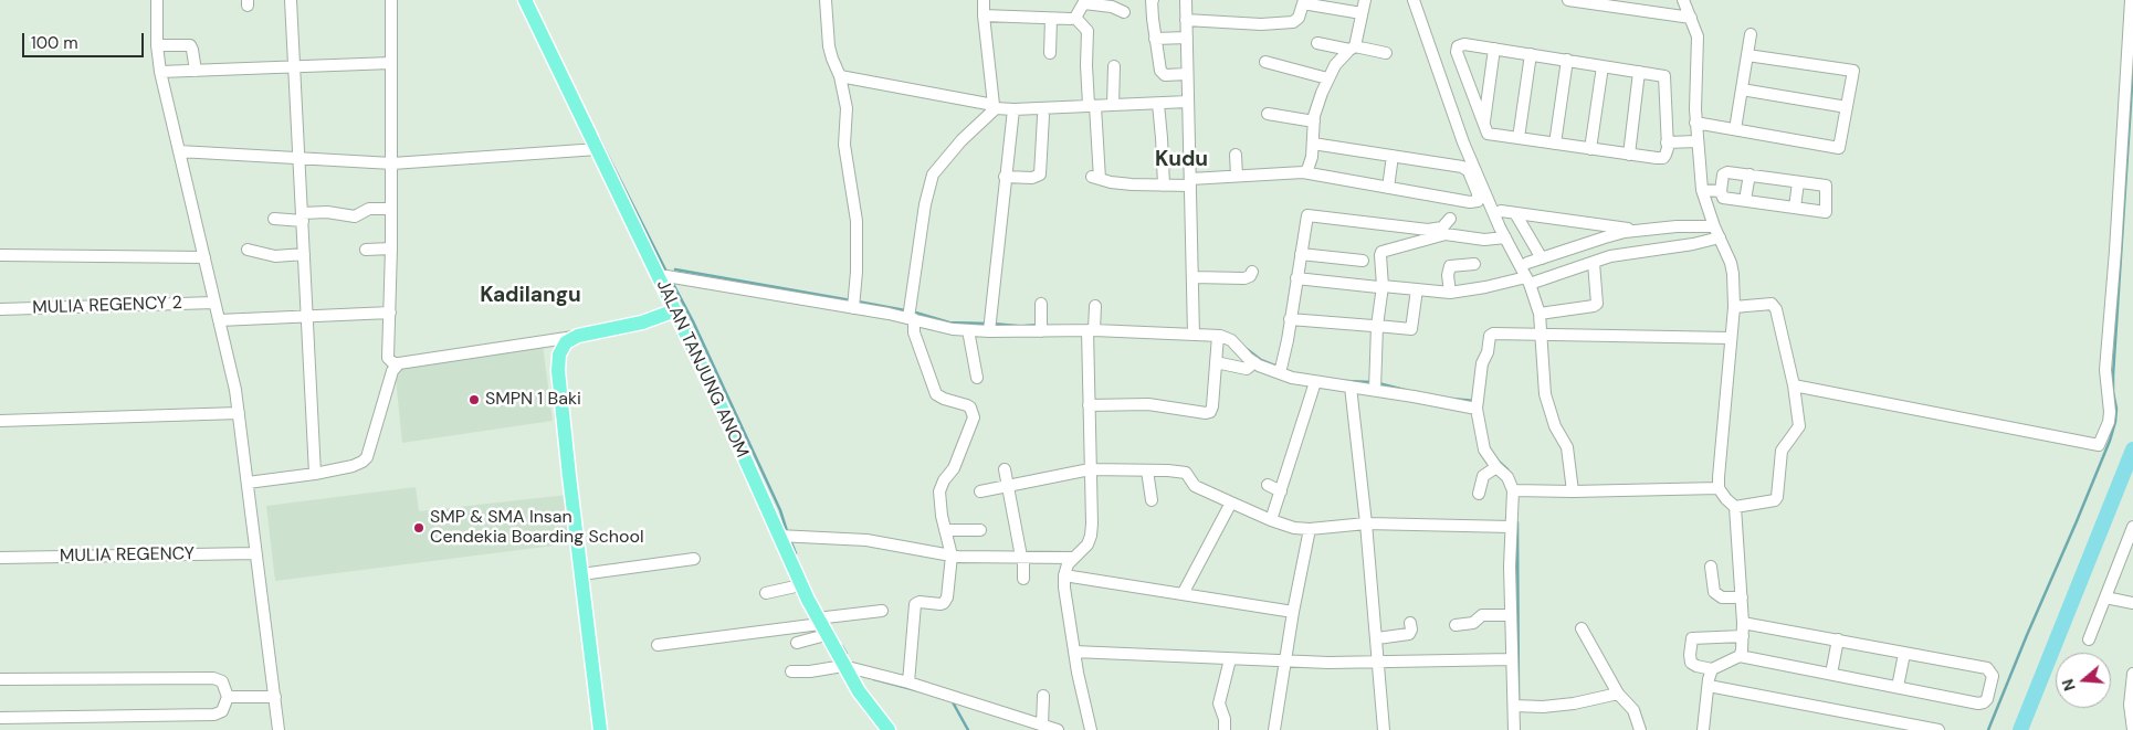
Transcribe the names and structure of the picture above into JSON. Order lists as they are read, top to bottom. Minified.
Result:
{"streets":{"main road":["JALAN TANJUNG ANOM"],"street":["MULIA REGENCY 2","MULIA REGENCY"]},"districts":["Kudu","Kadilangu"],"places":["SMPN 1 Baki","SMP & SMA Insan Cendekia Boarding School"],"scale_bar":"100 m","north":"left"}
